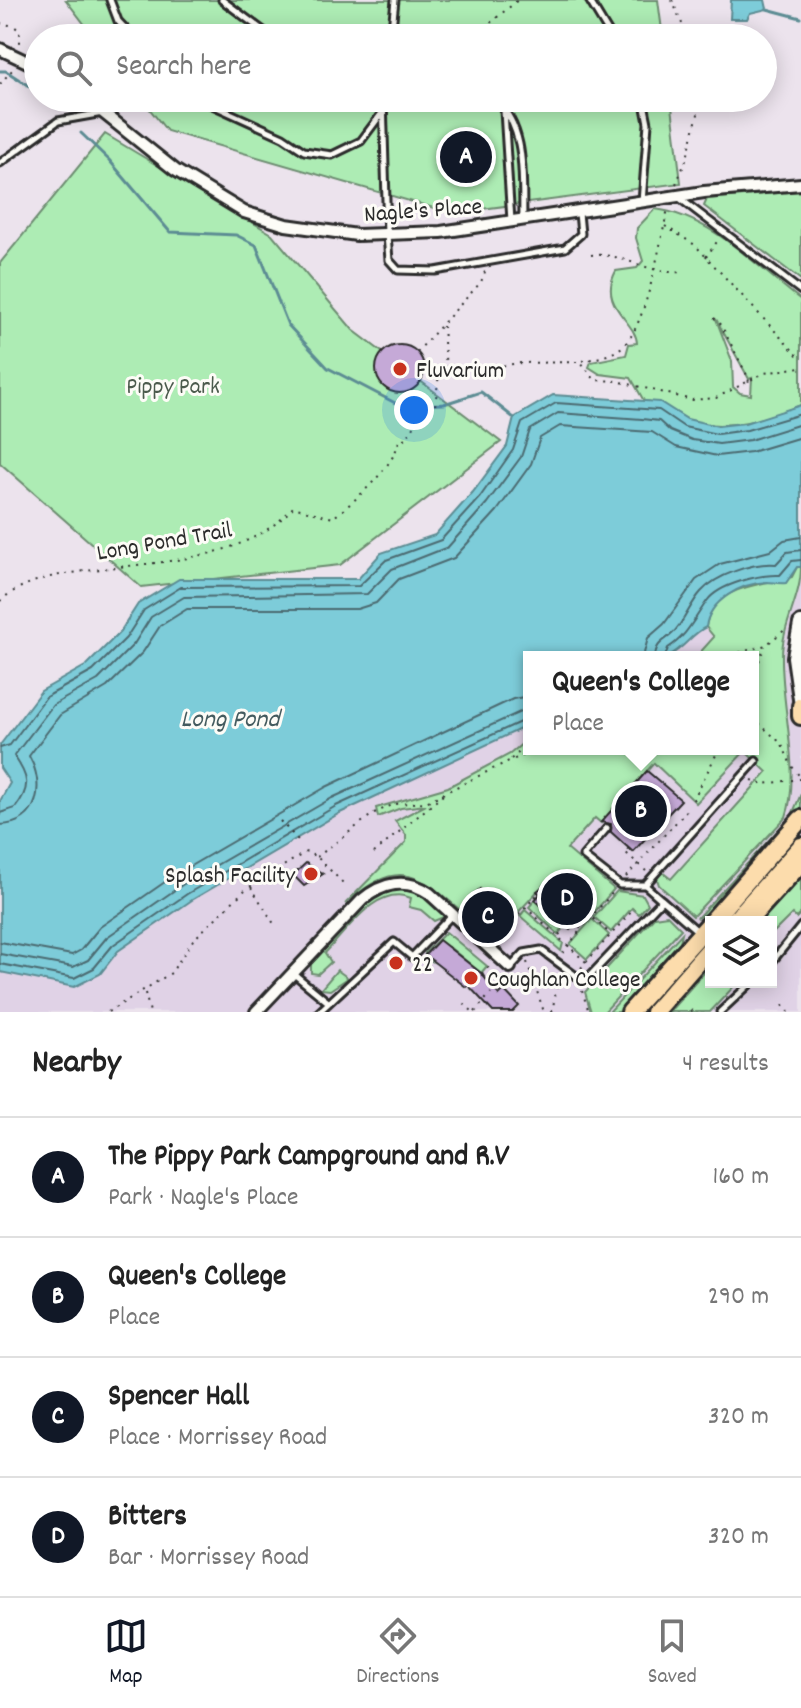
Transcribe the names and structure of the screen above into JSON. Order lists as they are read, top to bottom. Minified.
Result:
{"streets":{"street":["Nagle's Place"],"path":["Long Pond Trail"]},"water":["Long Pond"],"parks":["Pippy Park"],"places":["Fluvarium","Splash Facility","22","Coughlan College"],"page":{"search":"Search here","pins":["A","B","D","C"],"popup":["Queen's College","Place"],"heading":["Nearby","4 results"],"list":[{"mark":"A","name":"The Pippy Park Campground and R.V","note":"Park · Nagle's Place","value":"160 m"},{"mark":"B","name":"Queen's College","note":"Place","value":"290 m"},{"mark":"C","name":"Spencer Hall","note":"Place · Morrissey Road","value":"320 m"},{"mark":"D","name":"Bitters","note":"Bar · Morrissey Road","value":"320 m"}],"nav":["Map","Directions","Saved"]}}
